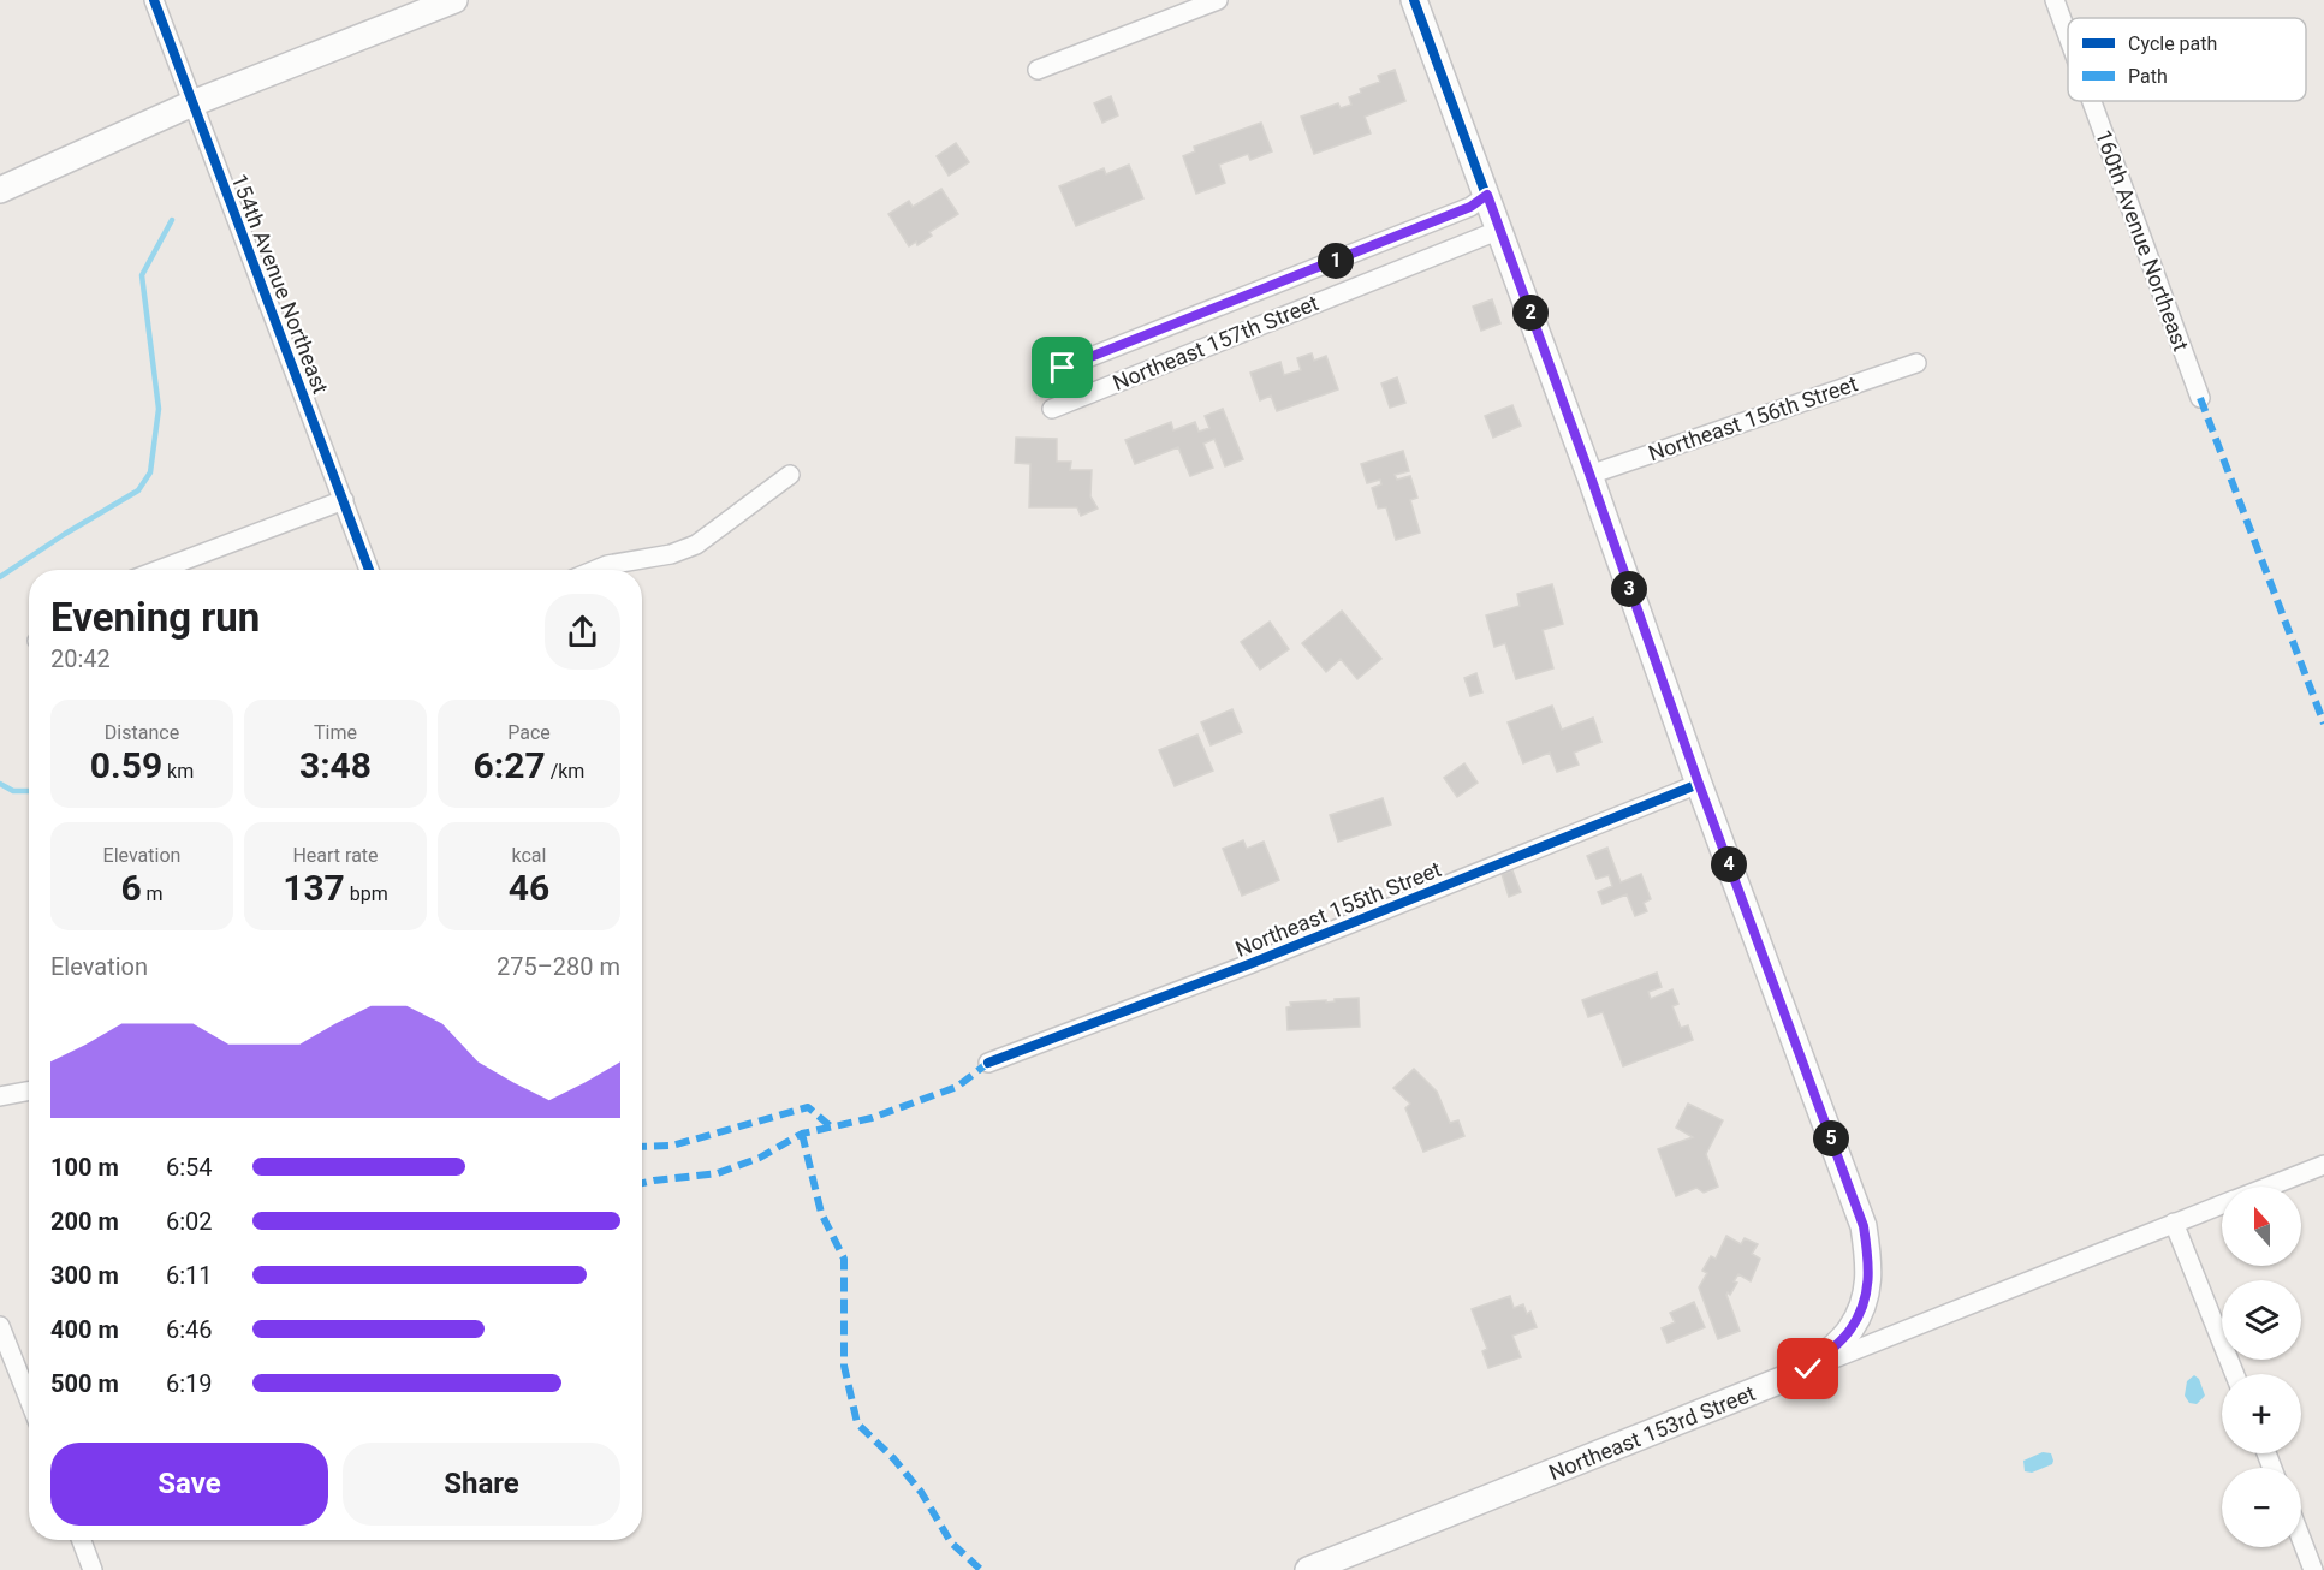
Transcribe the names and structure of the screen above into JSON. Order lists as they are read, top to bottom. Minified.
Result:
{"streets":{"street":["160th Avenue Northeast","154th Avenue Northeast","Northeast 157th Street","Northeast 156th Street","Northeast 155th Street","Northeast 153rd Street"]},"legend":["Cycle path","Path"],"north":"top","page":{"pins":["1","2","3","4","5"],"heading":["Evening run","20:42"],"stats":[["Distance","0.59 km"],["Time","3:48"],["Pace","6:27 /km"],["Elevation","6 m"],["Heart rate","137 bpm"],["kcal","46"]],"chart":["Elevation","275–280 m"],"list":[{"name":"100 m","note":"6:54"},{"name":"200 m","note":"6:02"},{"name":"300 m","note":"6:11"},{"name":"400 m","note":"6:46"},{"name":"500 m","note":"6:19"}],"map_buttons":["+","−"],"buttons":["Save","Share"]}}
